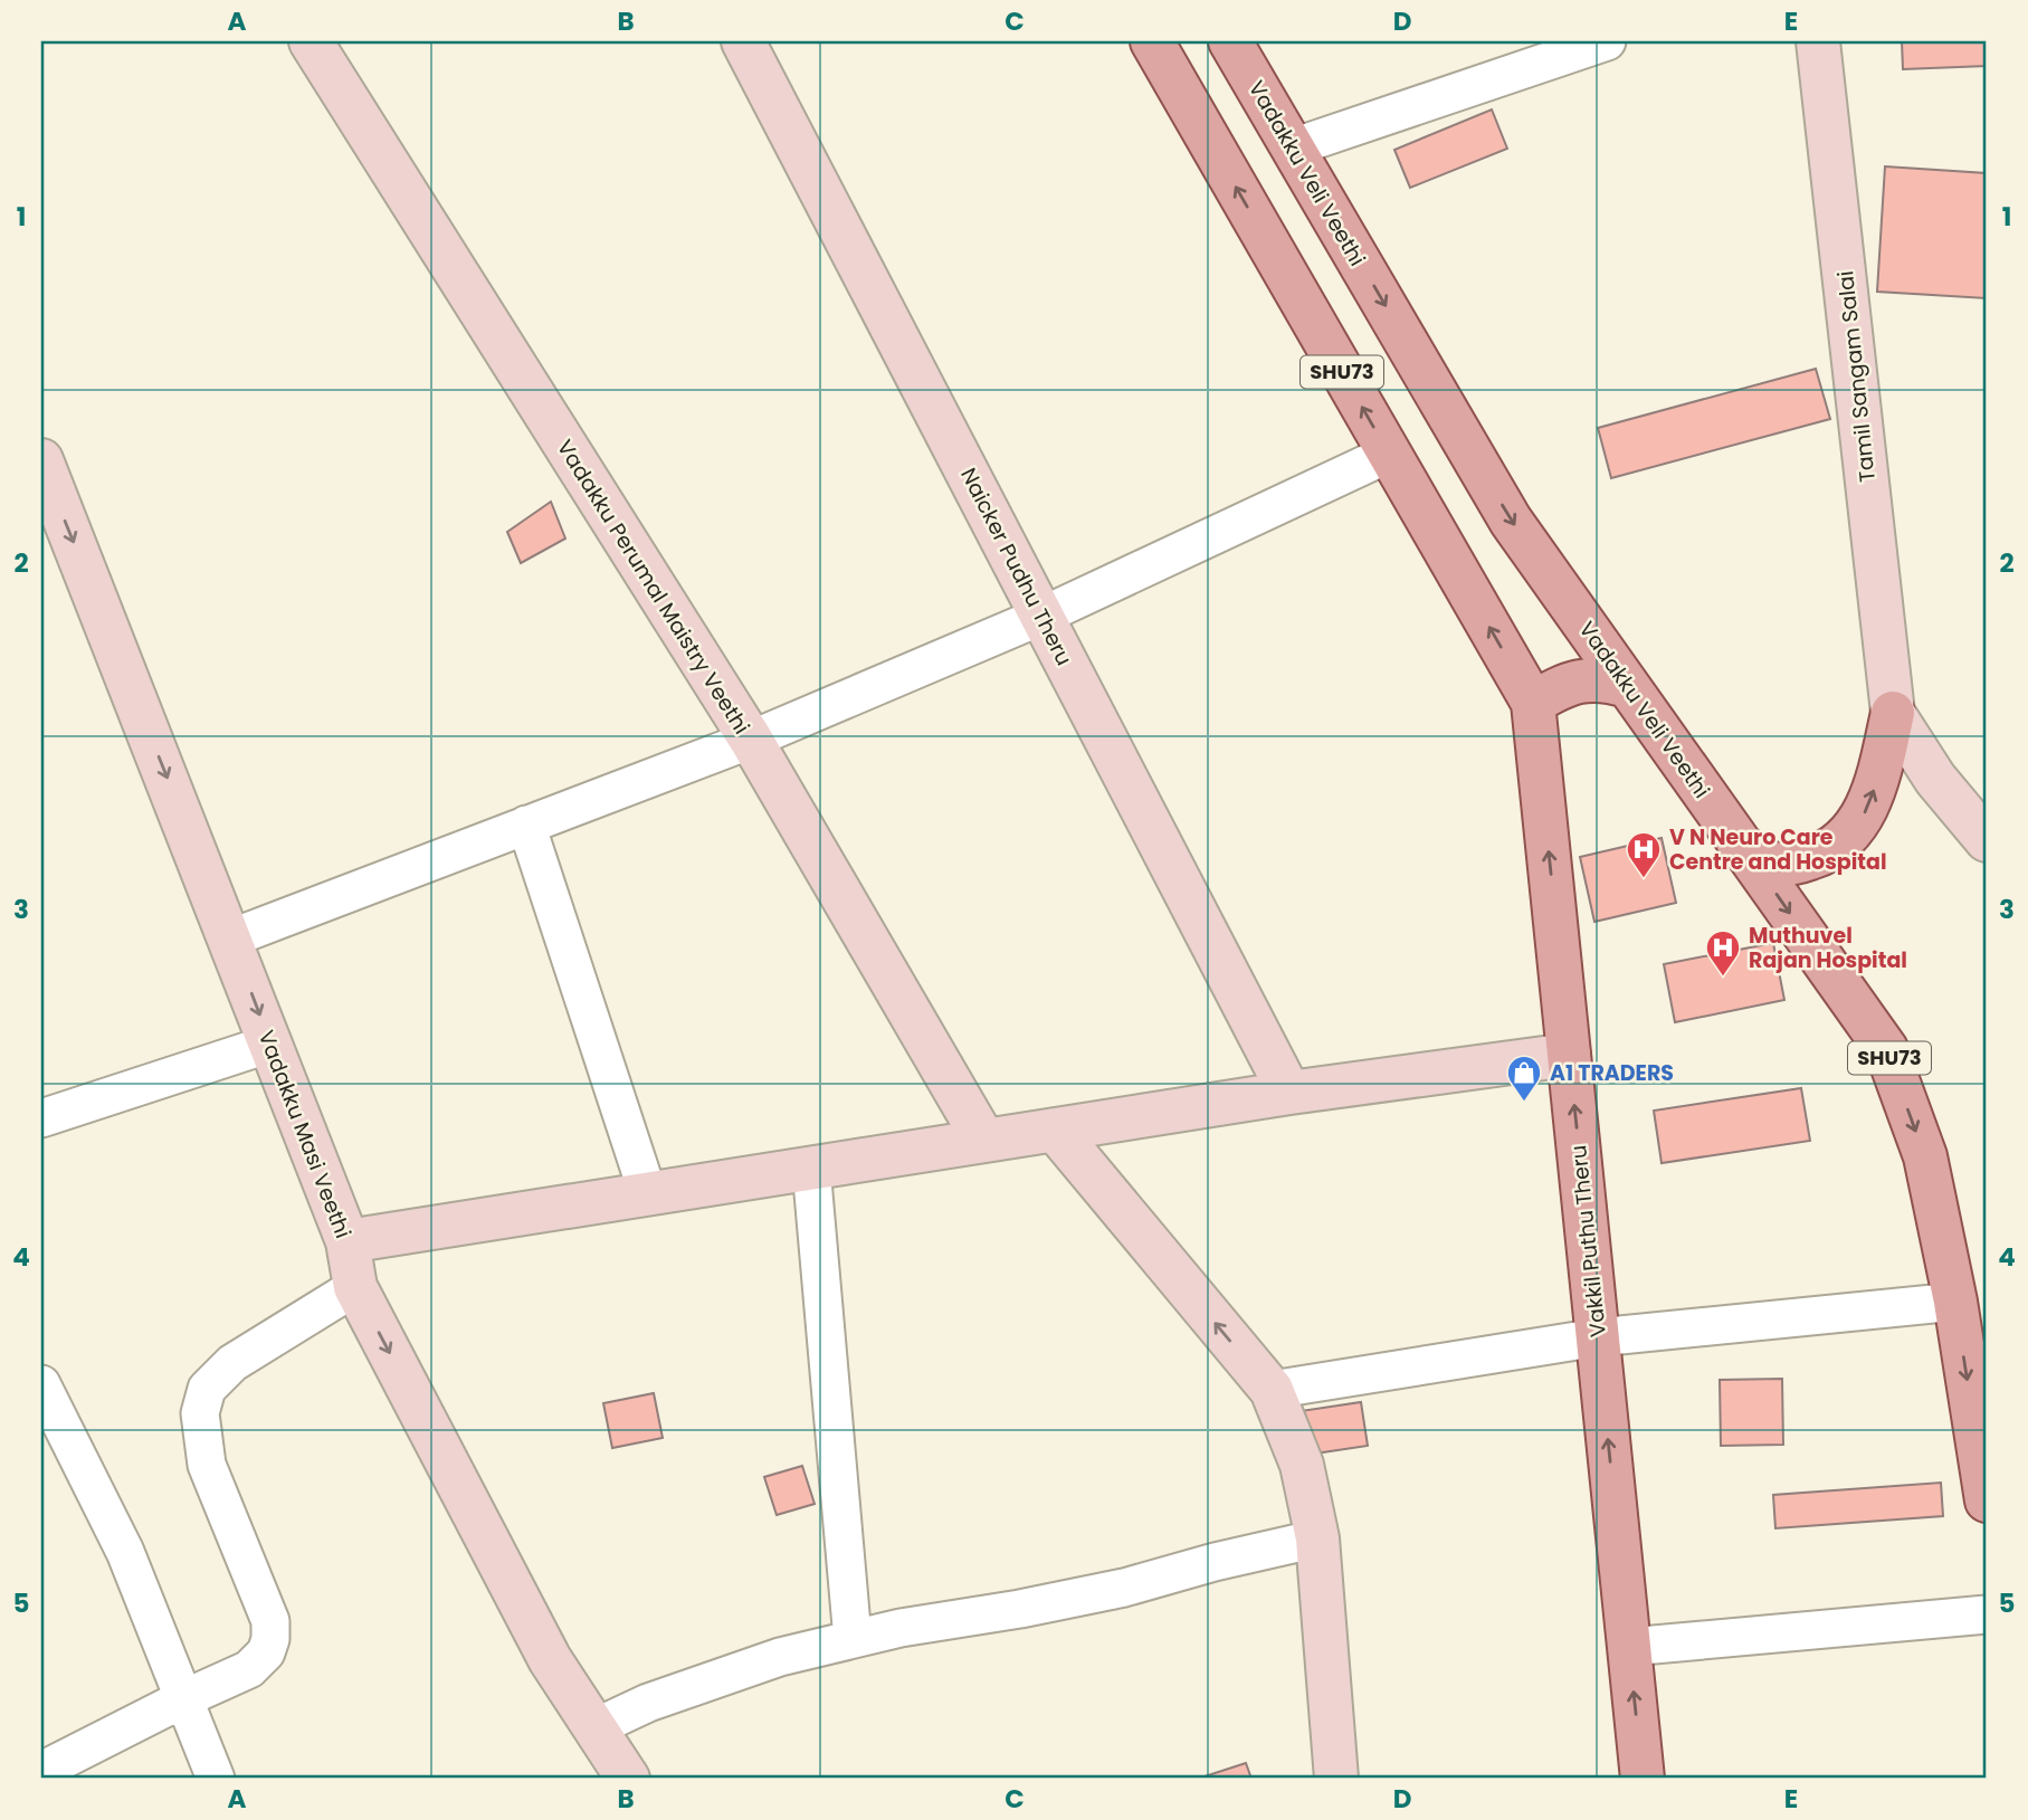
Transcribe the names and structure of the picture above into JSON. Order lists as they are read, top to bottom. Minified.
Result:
{"streets":{"main road":["Vadakku Veli Veethi","SHU73","Vakkil Puthu Theru"],"street":["Tamil Sangam Salai","Naicker Pudhu Theru","Vadakku Perumal Maistry Veethi","Vadakku Masi Veethi"]},"crossings":[["SHU73","Vakkil Puthu Theru"]],"one_way":["Vakkil Puthu Theru"],"places":{"hospital":["V N Neuro Care Centre and Hospital","Muthuvel Rajan Hospital"],"shop":["A1 TRADERS"]},"grid":{"columns":["A","B","C","D","E"],"rows":["1","2","3","4","5"]}}
